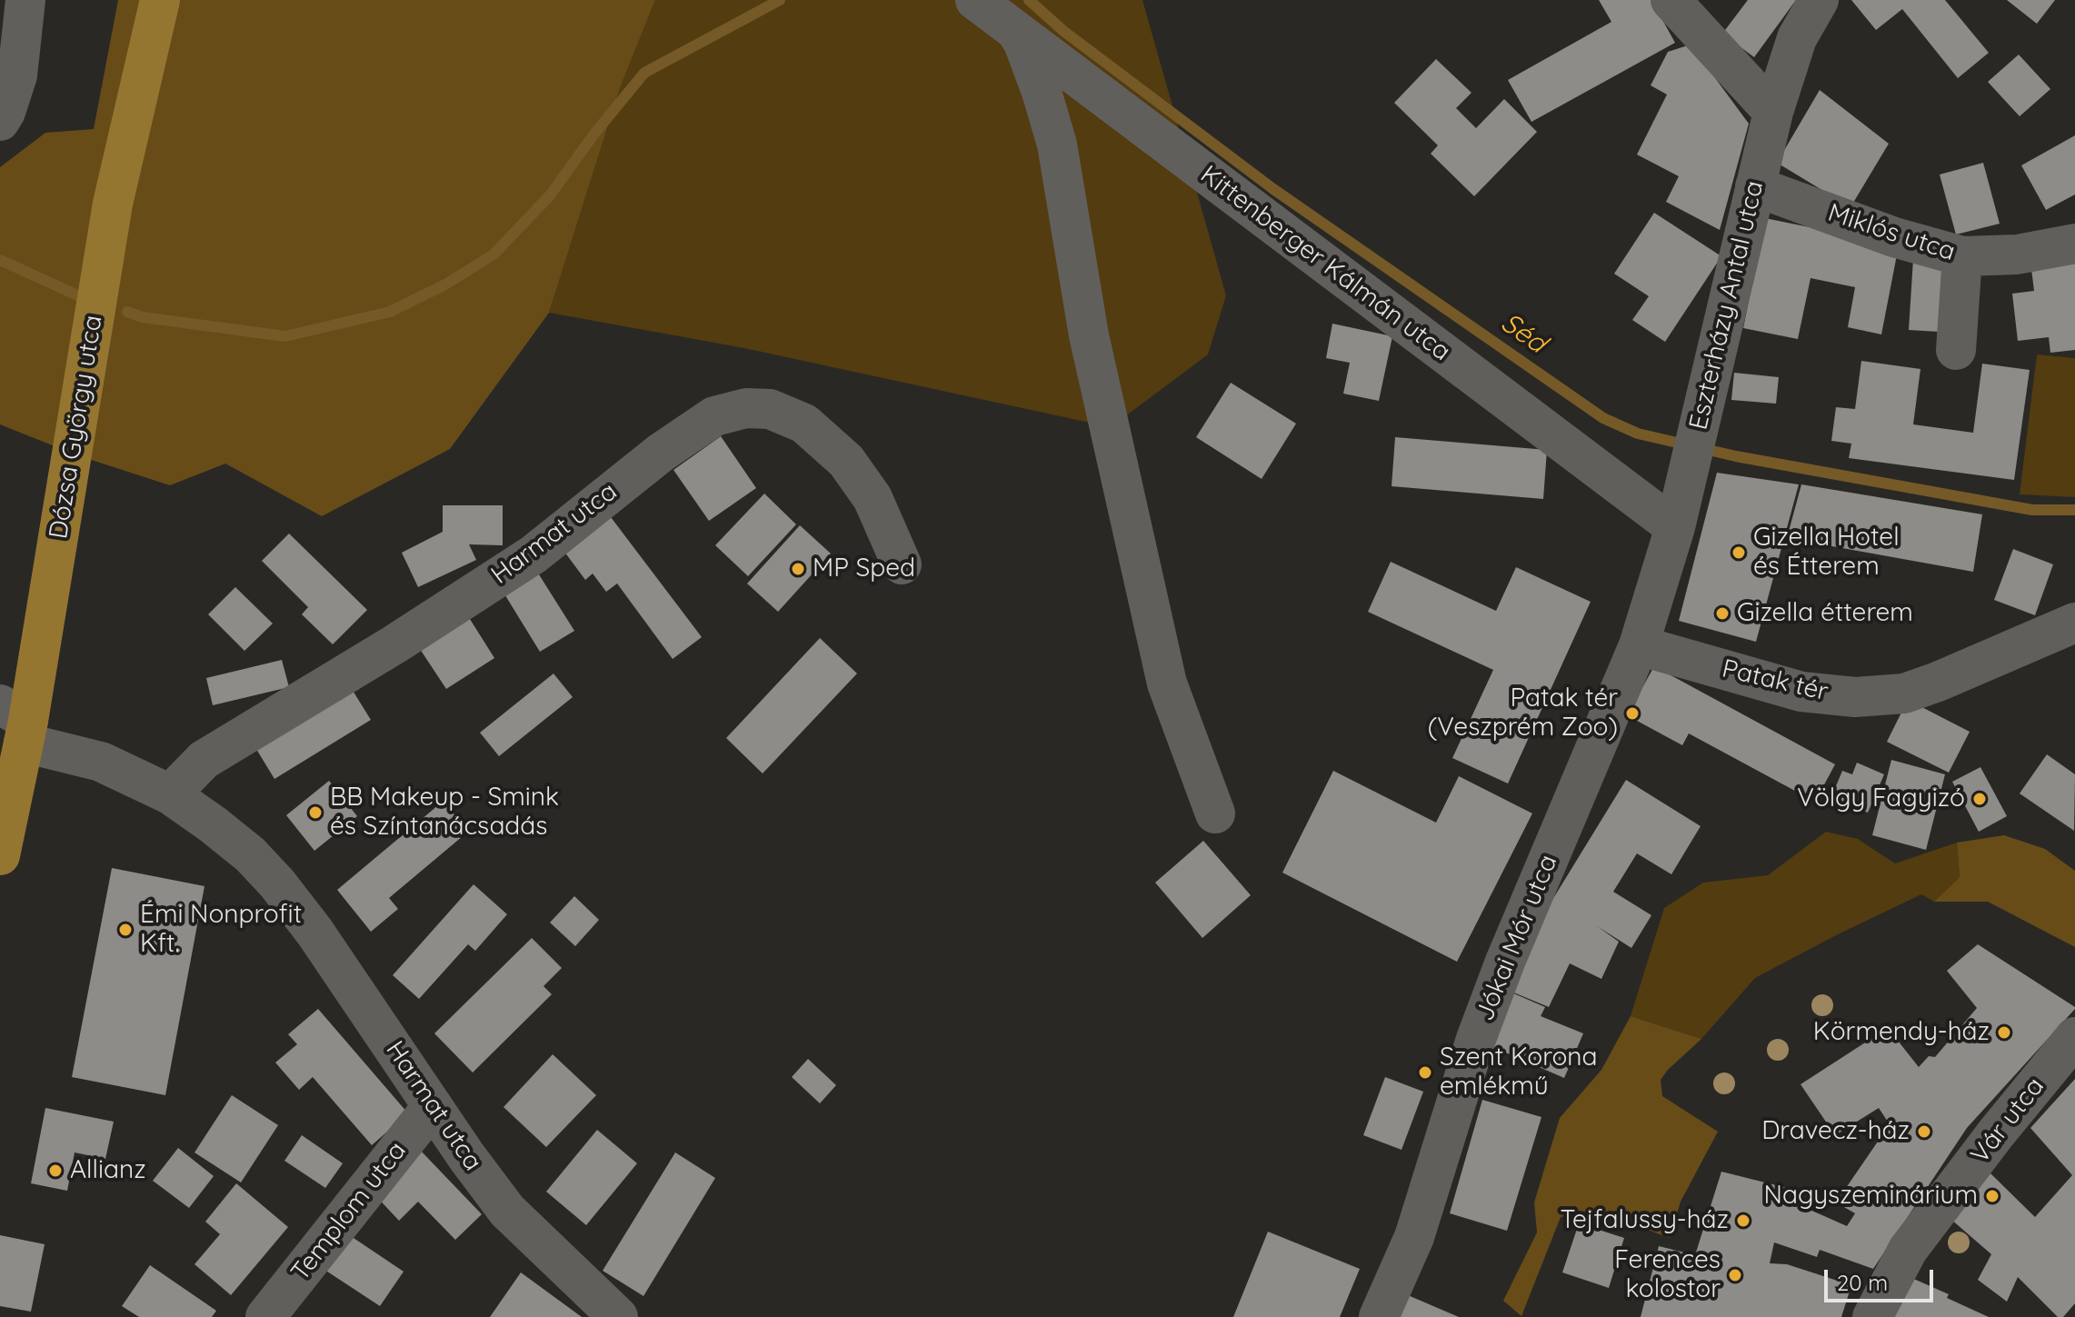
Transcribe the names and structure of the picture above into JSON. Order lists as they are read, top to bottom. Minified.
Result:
{"streets":{"main road":["Dózsa György utca"],"street":["Miklós utca","Kittenberger Kálmán utca","Eszterházy Antal utca","Harmat utca","Patak tér","Jókai Mór utca","Vár utca","Templom utca"]},"crossings":[["Miklós utca","Eszterházy Antal utca"],["Kittenberger Kálmán utca","Eszterházy Antal utca"],["Eszterházy Antal utca","Patak tér"],["Eszterházy Antal utca","Jókai Mór utca"],["Dózsa György utca","Harmat utca"],["Harmat utca","Templom utca"],["Patak tér","Jókai Mór utca"]],"water":["Séd"],"places":["Gizella Hotel és Étterem","MP Sped","Gizella étterem","Patak tér (Veszprém Zoo)","Völgy Fagyizó","BB Makeup - Smink és Színtanácsadás","Émi Nonprofit Kft.","Körmendy-ház","Szent Korona emlékmű","Dravecz-ház","Allianz","Nagyszeminárium","Tejfalussy-ház","Ferences kolostor"],"scale_bar":"20 m"}
